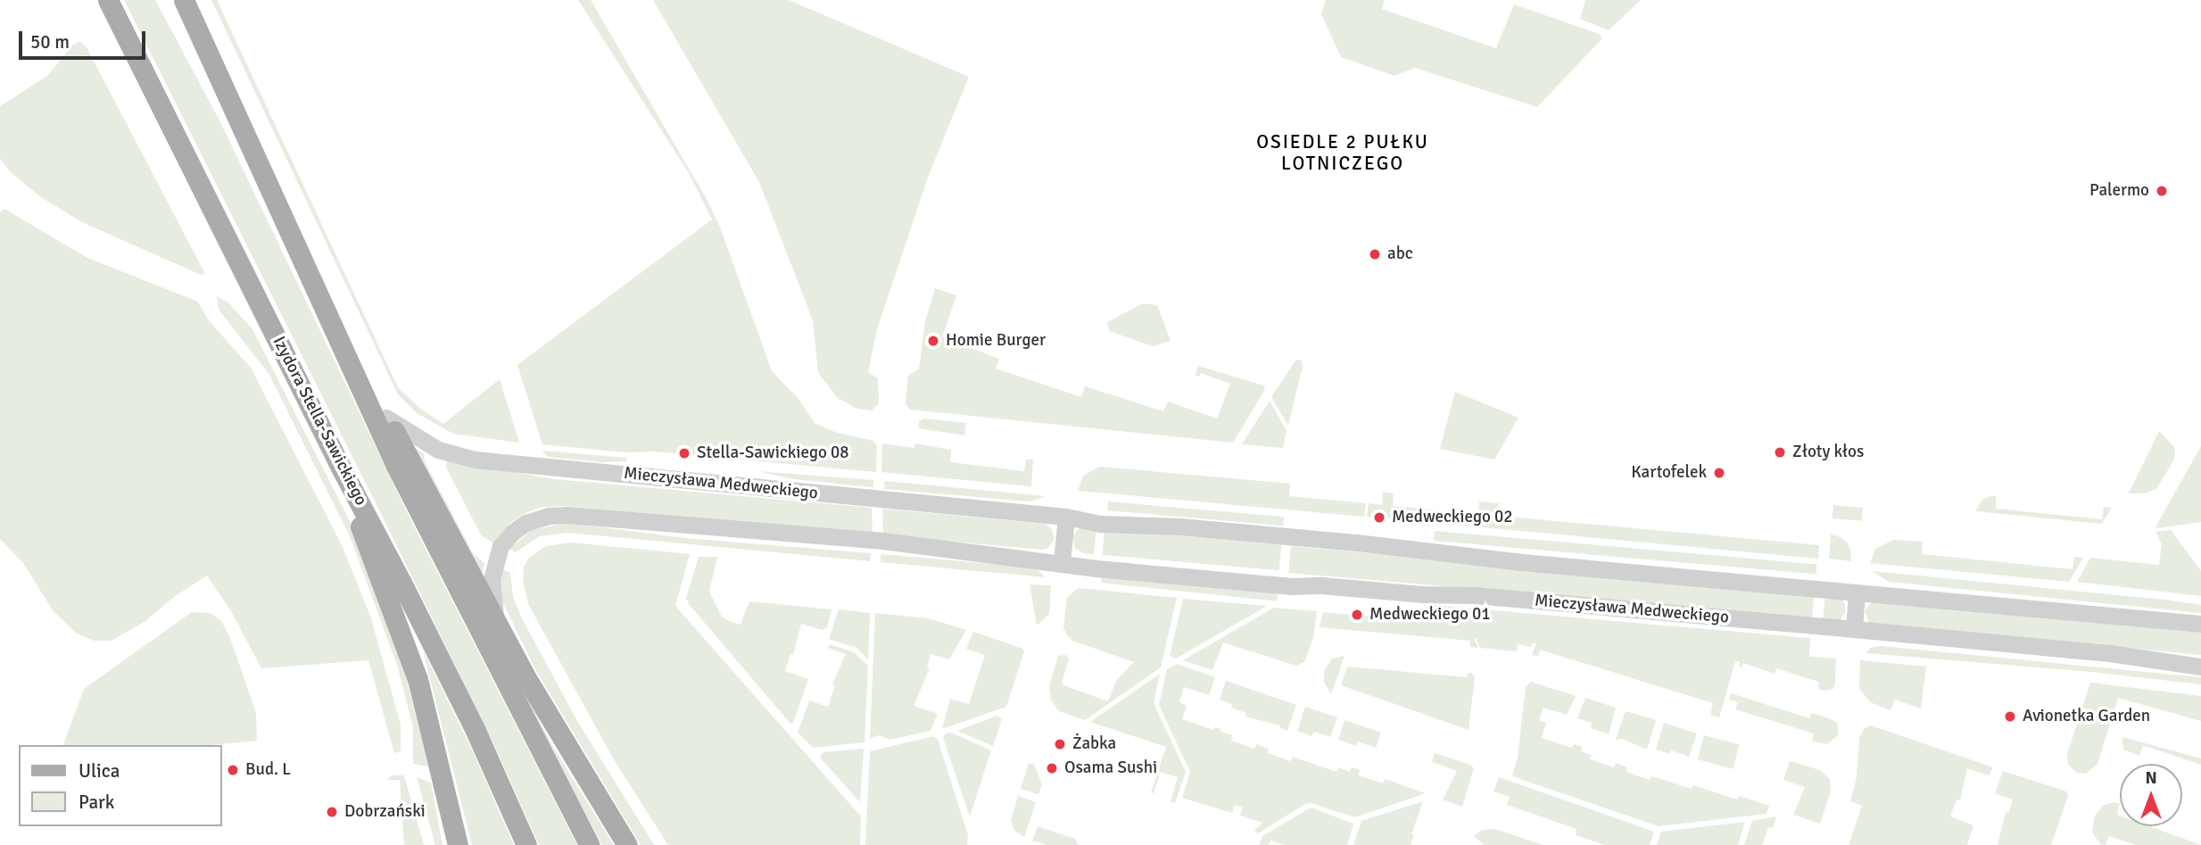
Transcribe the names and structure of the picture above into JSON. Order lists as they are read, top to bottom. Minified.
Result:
{"streets":{"main road":["Izydora Stella-Sawickiego"],"street":["Mieczysława Medweckiego"]},"districts":["OSIEDLE 2 PUŁKU LOTNICZEGO"],"places":["Palermo","abc","Homie Burger","Złoty kłos","Stella-Sawickiego 08","Kartofelek","Medweckiego 02","Medweckiego 01","Avionetka Garden","Żabka","Osama Sushi","Bud. L","Dobrzański"],"legend":["Ulica","Park"],"scale_bar":"50 m","north":"top"}
